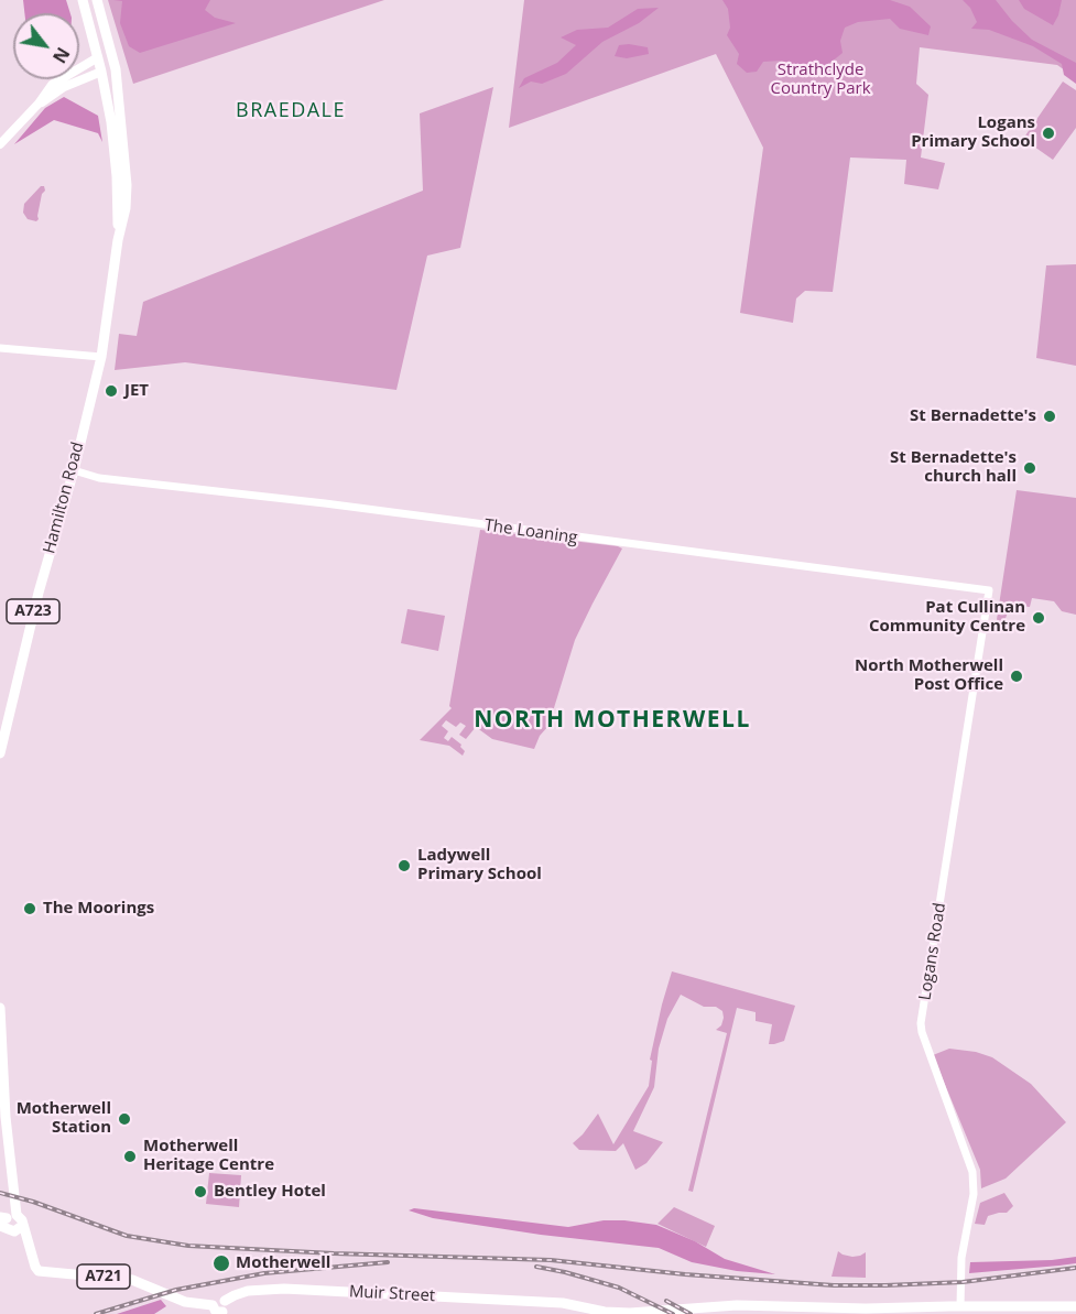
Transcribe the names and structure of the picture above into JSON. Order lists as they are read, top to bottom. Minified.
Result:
{"streets":{"main road":["Hamilton Road","A723","A721","Muir Street"],"street":["The Loaning","Logans Road"]},"crossings":[["Hamilton Road","The Loaning"],["The Loaning","Logans Road"],["Logans Road","A721"],["A721","Muir Street"]],"districts":["BRAEDALE","NORTH MOTHERWELL"],"parks":["Strathclyde Country Park"],"places":["Logans Primary School","JET","St Bernadette's","St Bernadette's church hall","Pat Cullinan Community Centre","North Motherwell Post Office","Ladywell Primary School","The Moorings","Motherwell Station","Motherwell Heritage Centre","Bentley Hotel","Motherwell"],"north":"bottom right"}
